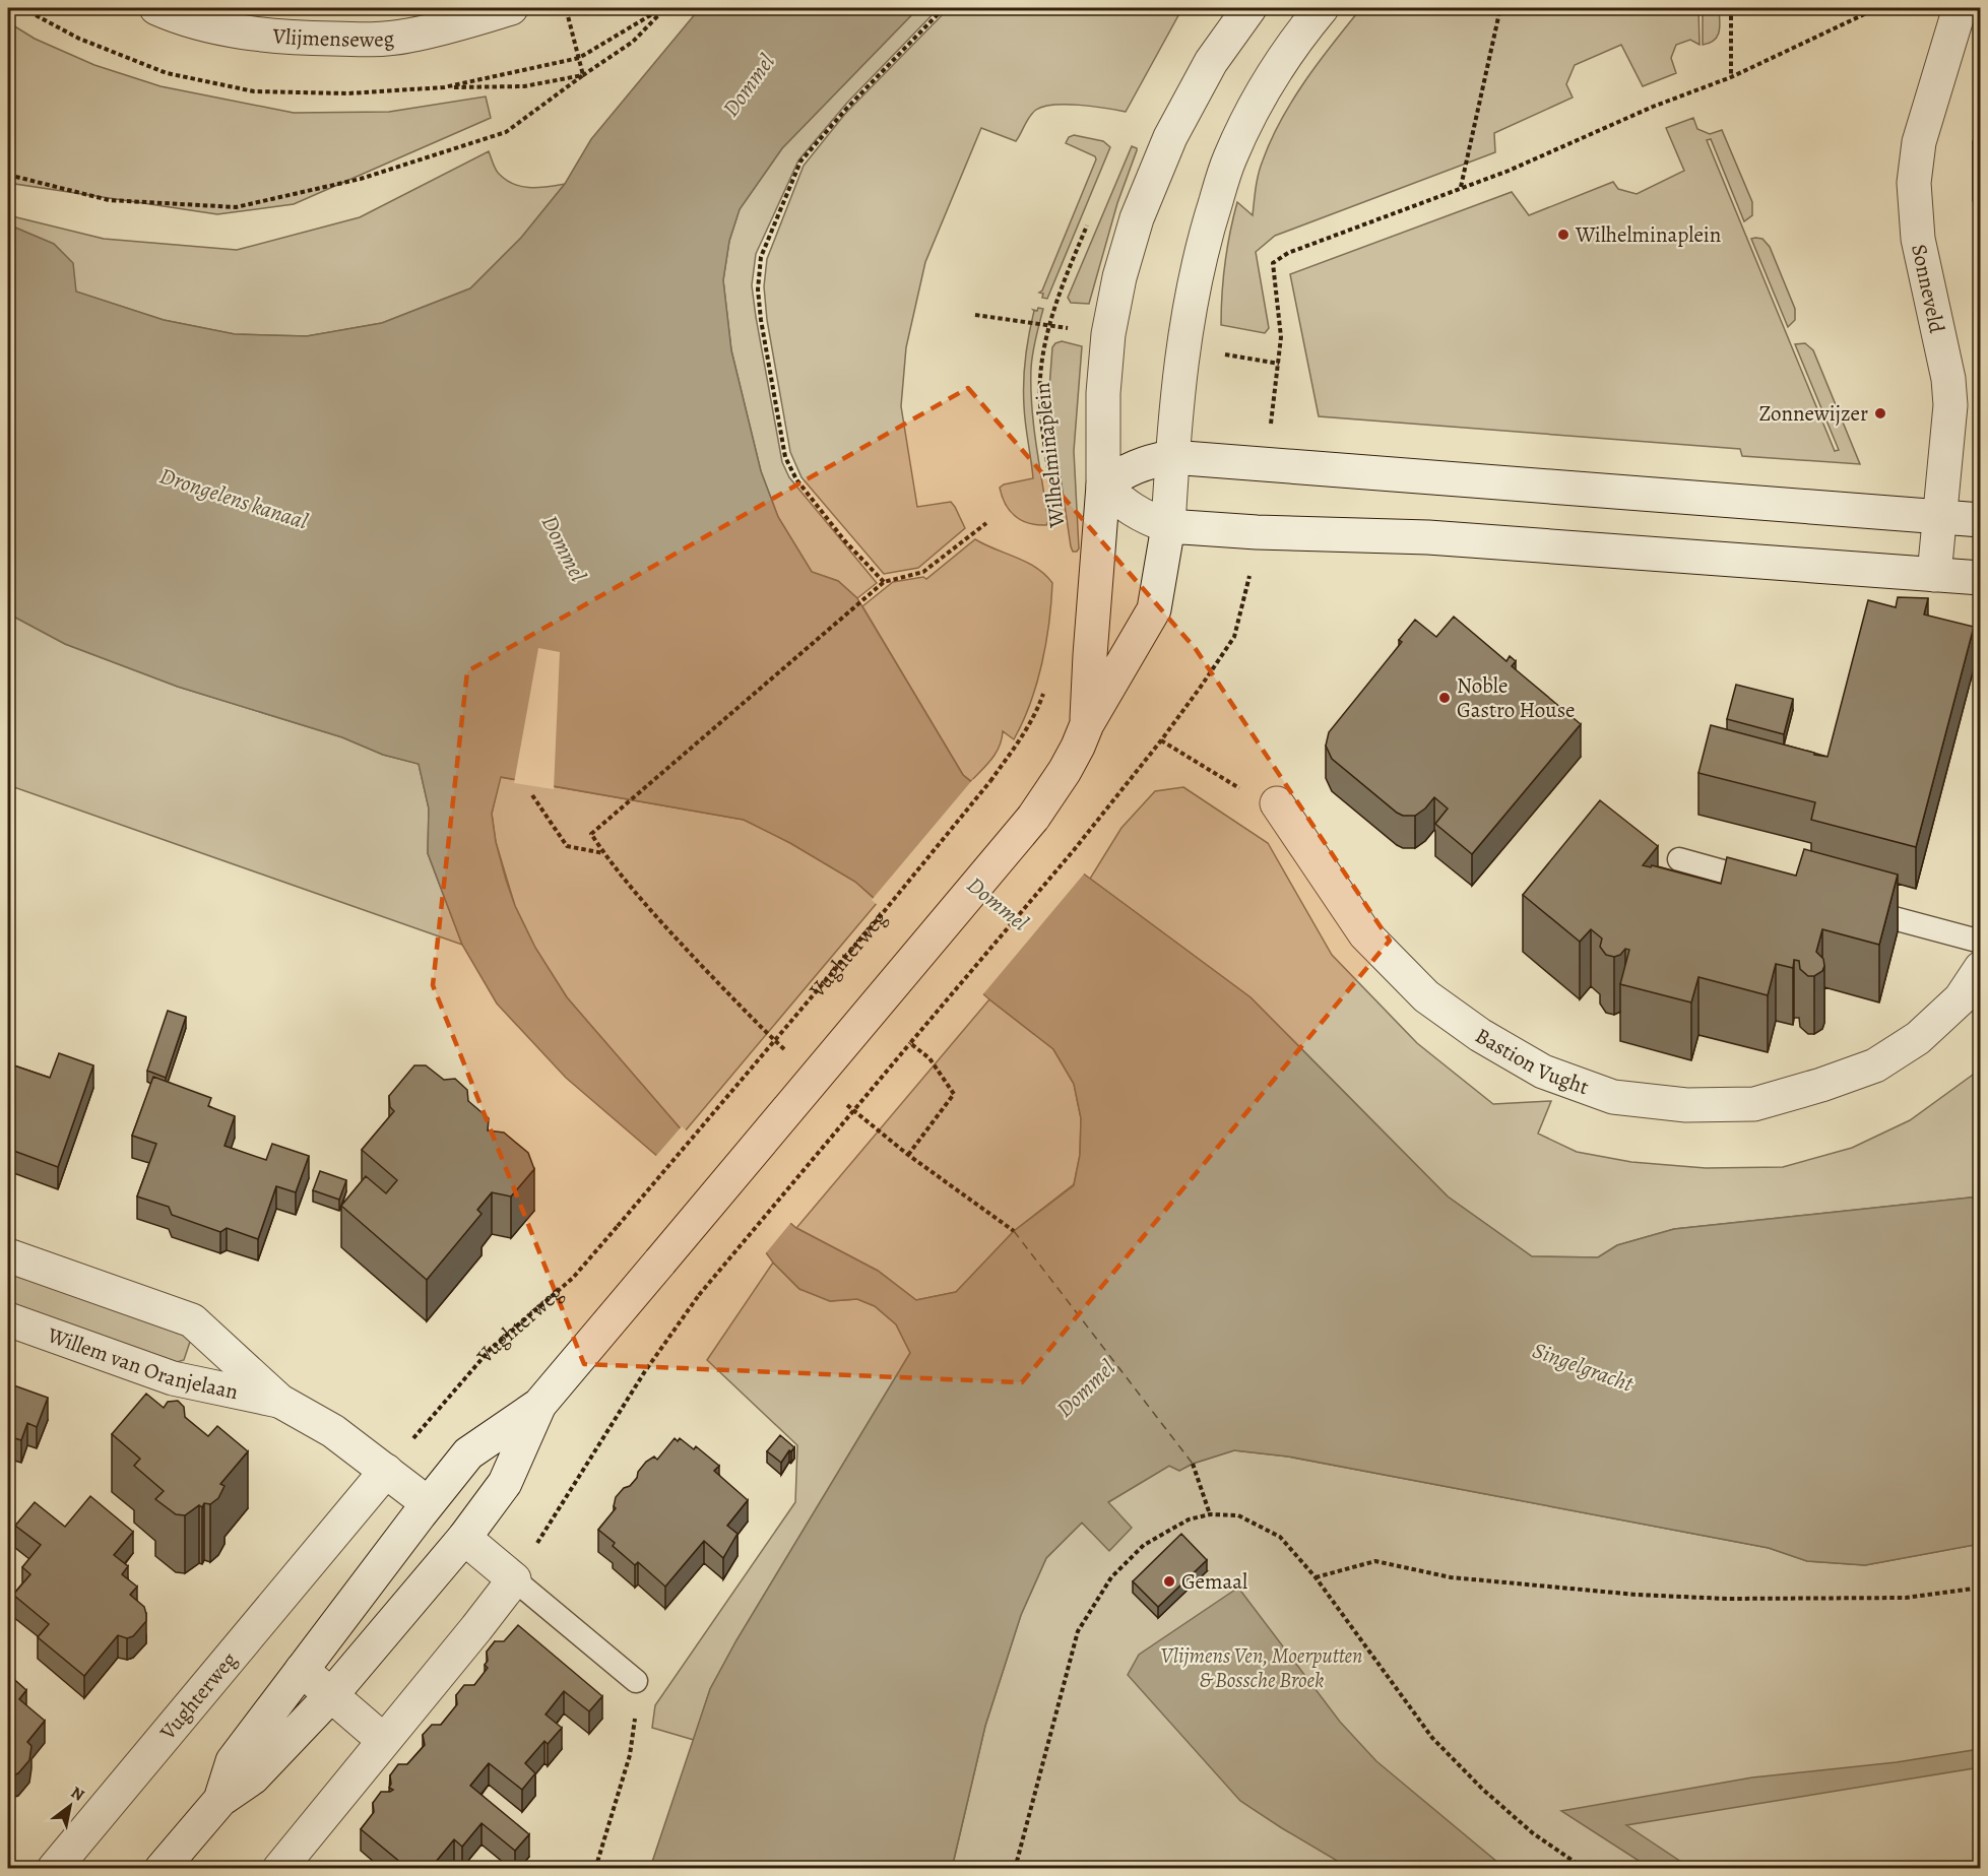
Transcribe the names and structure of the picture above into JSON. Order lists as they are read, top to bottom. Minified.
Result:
{"streets":{"street":["Vlijmenseweg","Sonneveld","Wilhelminaplein","Vughterweg","Bastion Vught","Willem van Oranjelaan"]},"crossings":[["Vughterweg","Willem van Oranjelaan"]],"water":["Dommel","Drongelens kanaal","Singelgracht"],"parks":["Vlijmens Ven, Moerputten & Bossche Broek"],"places":["Wilhelminaplein","Zonnewijzer","Noble Gastro House","Gemaal"],"north":"top right"}
